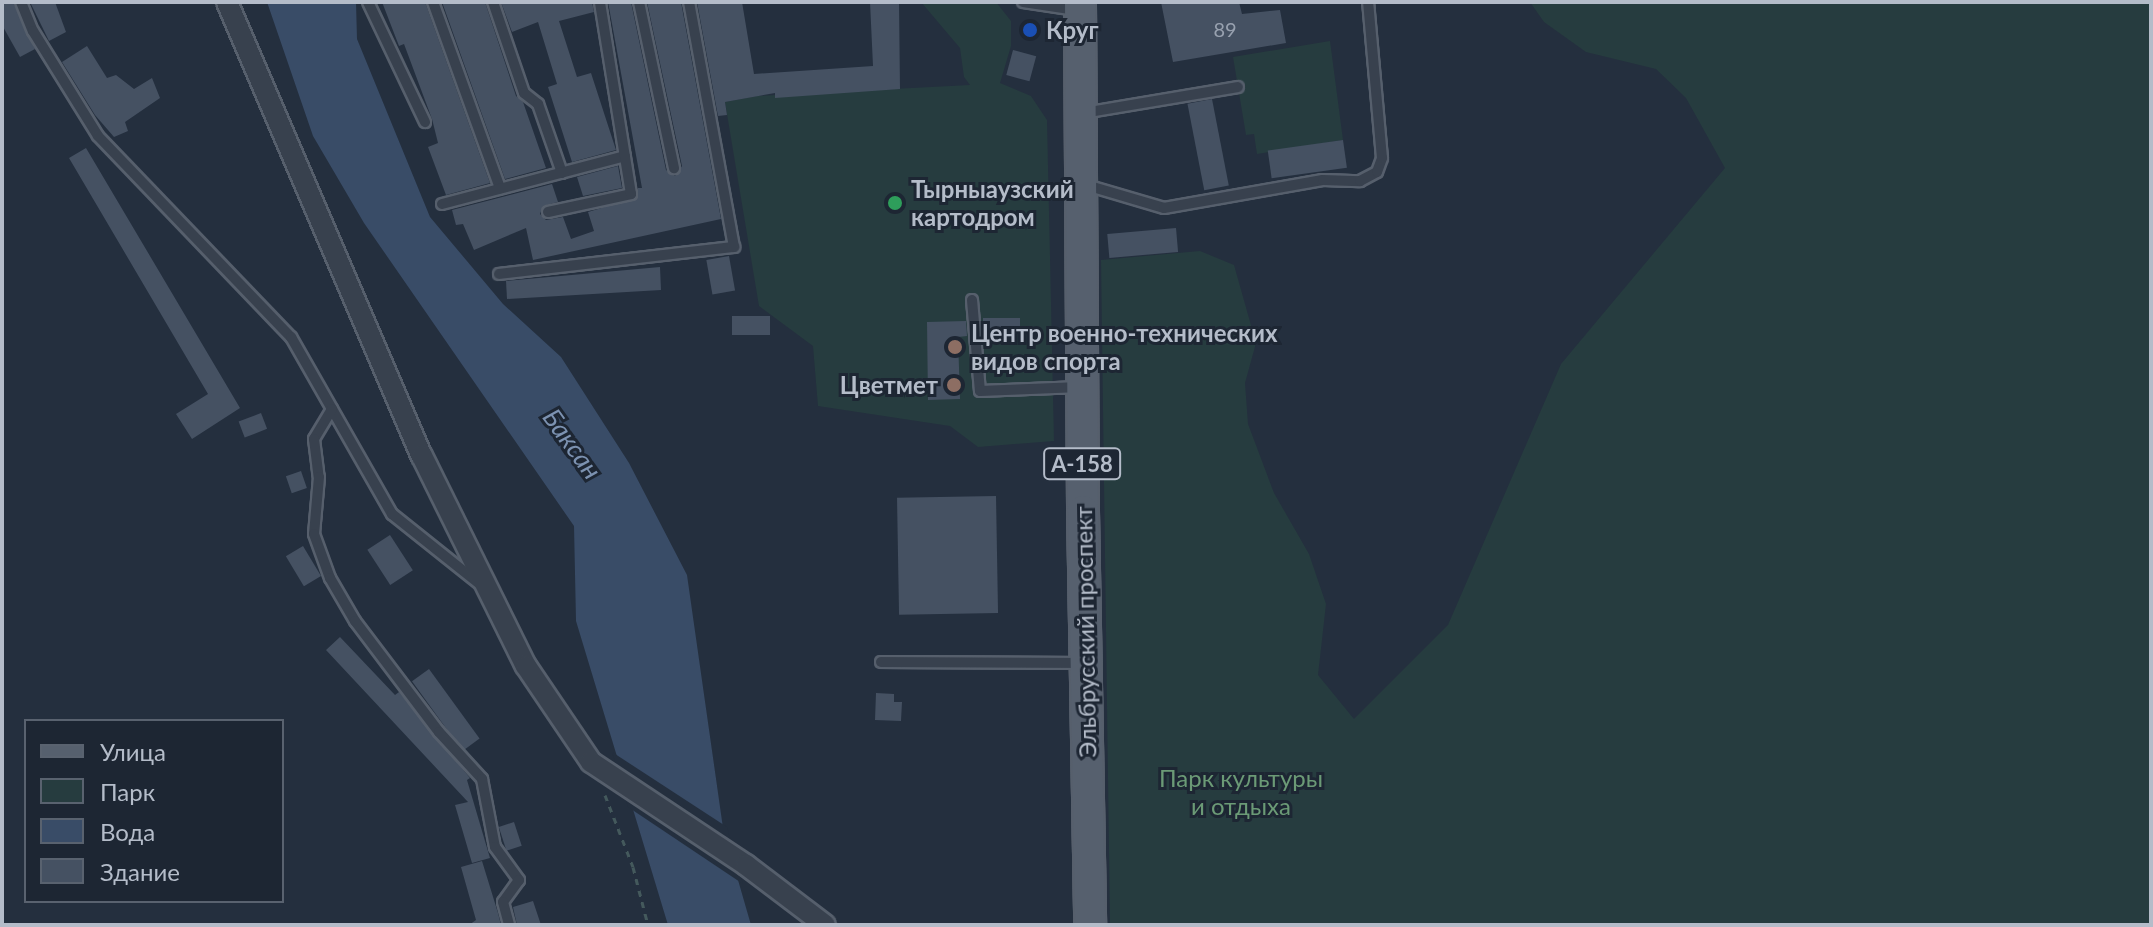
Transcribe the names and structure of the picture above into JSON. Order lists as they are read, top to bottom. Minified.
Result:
{"streets":{"main road":["А-158","Эльбрусский проспект"]},"water":["Баксан"],"parks":["Парк культуры и отдыха"],"places":["Круг","Тырныаузский картодром","Центр военно-технических видов спорта","Цветмет"],"house_numbers":["89"],"legend":["Улица","Парк","Вода","Здание"]}
